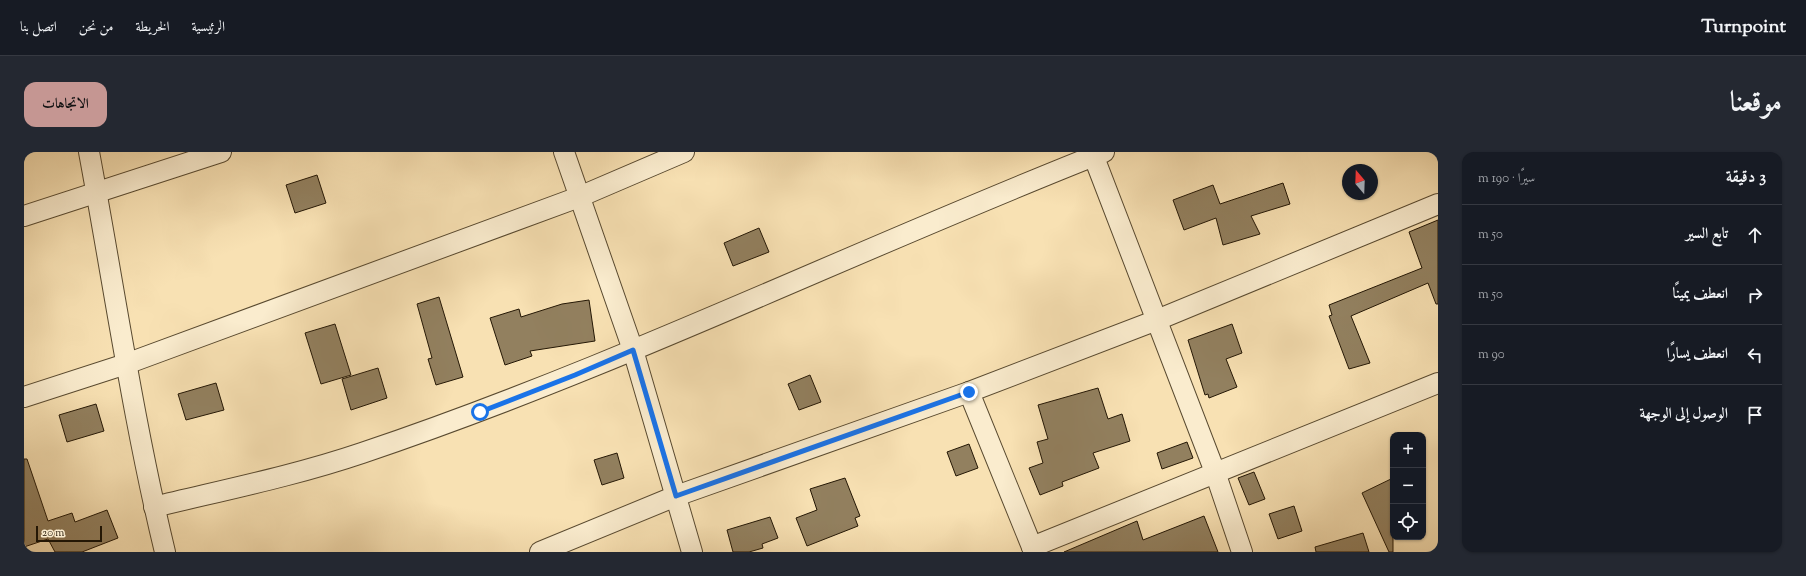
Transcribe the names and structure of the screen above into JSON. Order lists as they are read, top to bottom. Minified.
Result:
{"scale_bar":"20 m","north":"top","page":{"header":"Turnpoint","nav":["الرئيسية","الخريطة","من نحن","اتصل بنا"],"title":"موقعنا","buttons":"الاتجاهات","heading":["3 دقيقة","سيرًا · 190 m"],"list":[["تابع السير","50 m"],["انعطف يمينًا","50 m"],["انعطف يسارًا","90 m"],"الوصول إلى الوجهة"],"map_buttons":["+","−"],"scale":"20 m"}}
